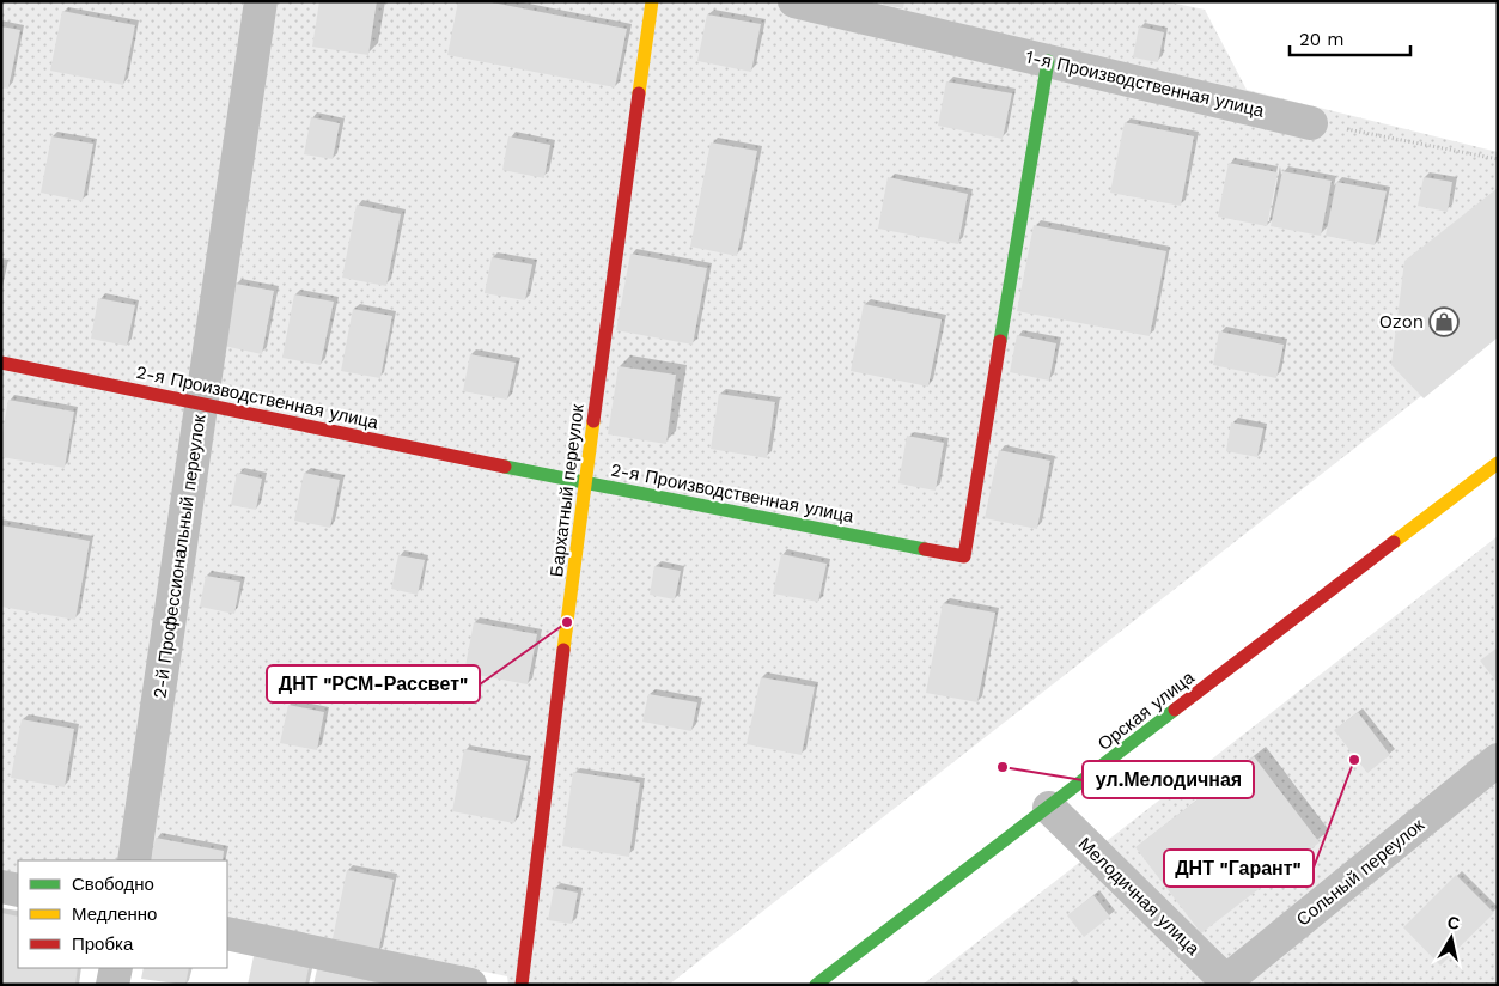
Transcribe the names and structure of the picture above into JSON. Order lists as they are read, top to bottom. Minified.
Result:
{"streets":{"street":["1-я Производственная улица","2-я Производственная улица","Бархатный переулок","2-й Профессиональный переулок","Орская улица","Сольный переулок","Мелодичная улица"]},"crossings":[["1-я Производственная улица","2-я Производственная улица"],["2-я Производственная улица","Бархатный переулок"],["2-я Производственная улица","2-й Профессиональный переулок"],["Орская улица","Мелодичная улица"],["Сольный переулок","Мелодичная улица"]],"places":{"shop":["Ozon"],"other":["ДНТ \"РСМ-Рассвет\"","ДНТ \"Гарант\"","ул.Мелодичная"]},"legend":["Свободно","Медленно","Пробка"],"scale_bar":"20 m","north":"top"}
